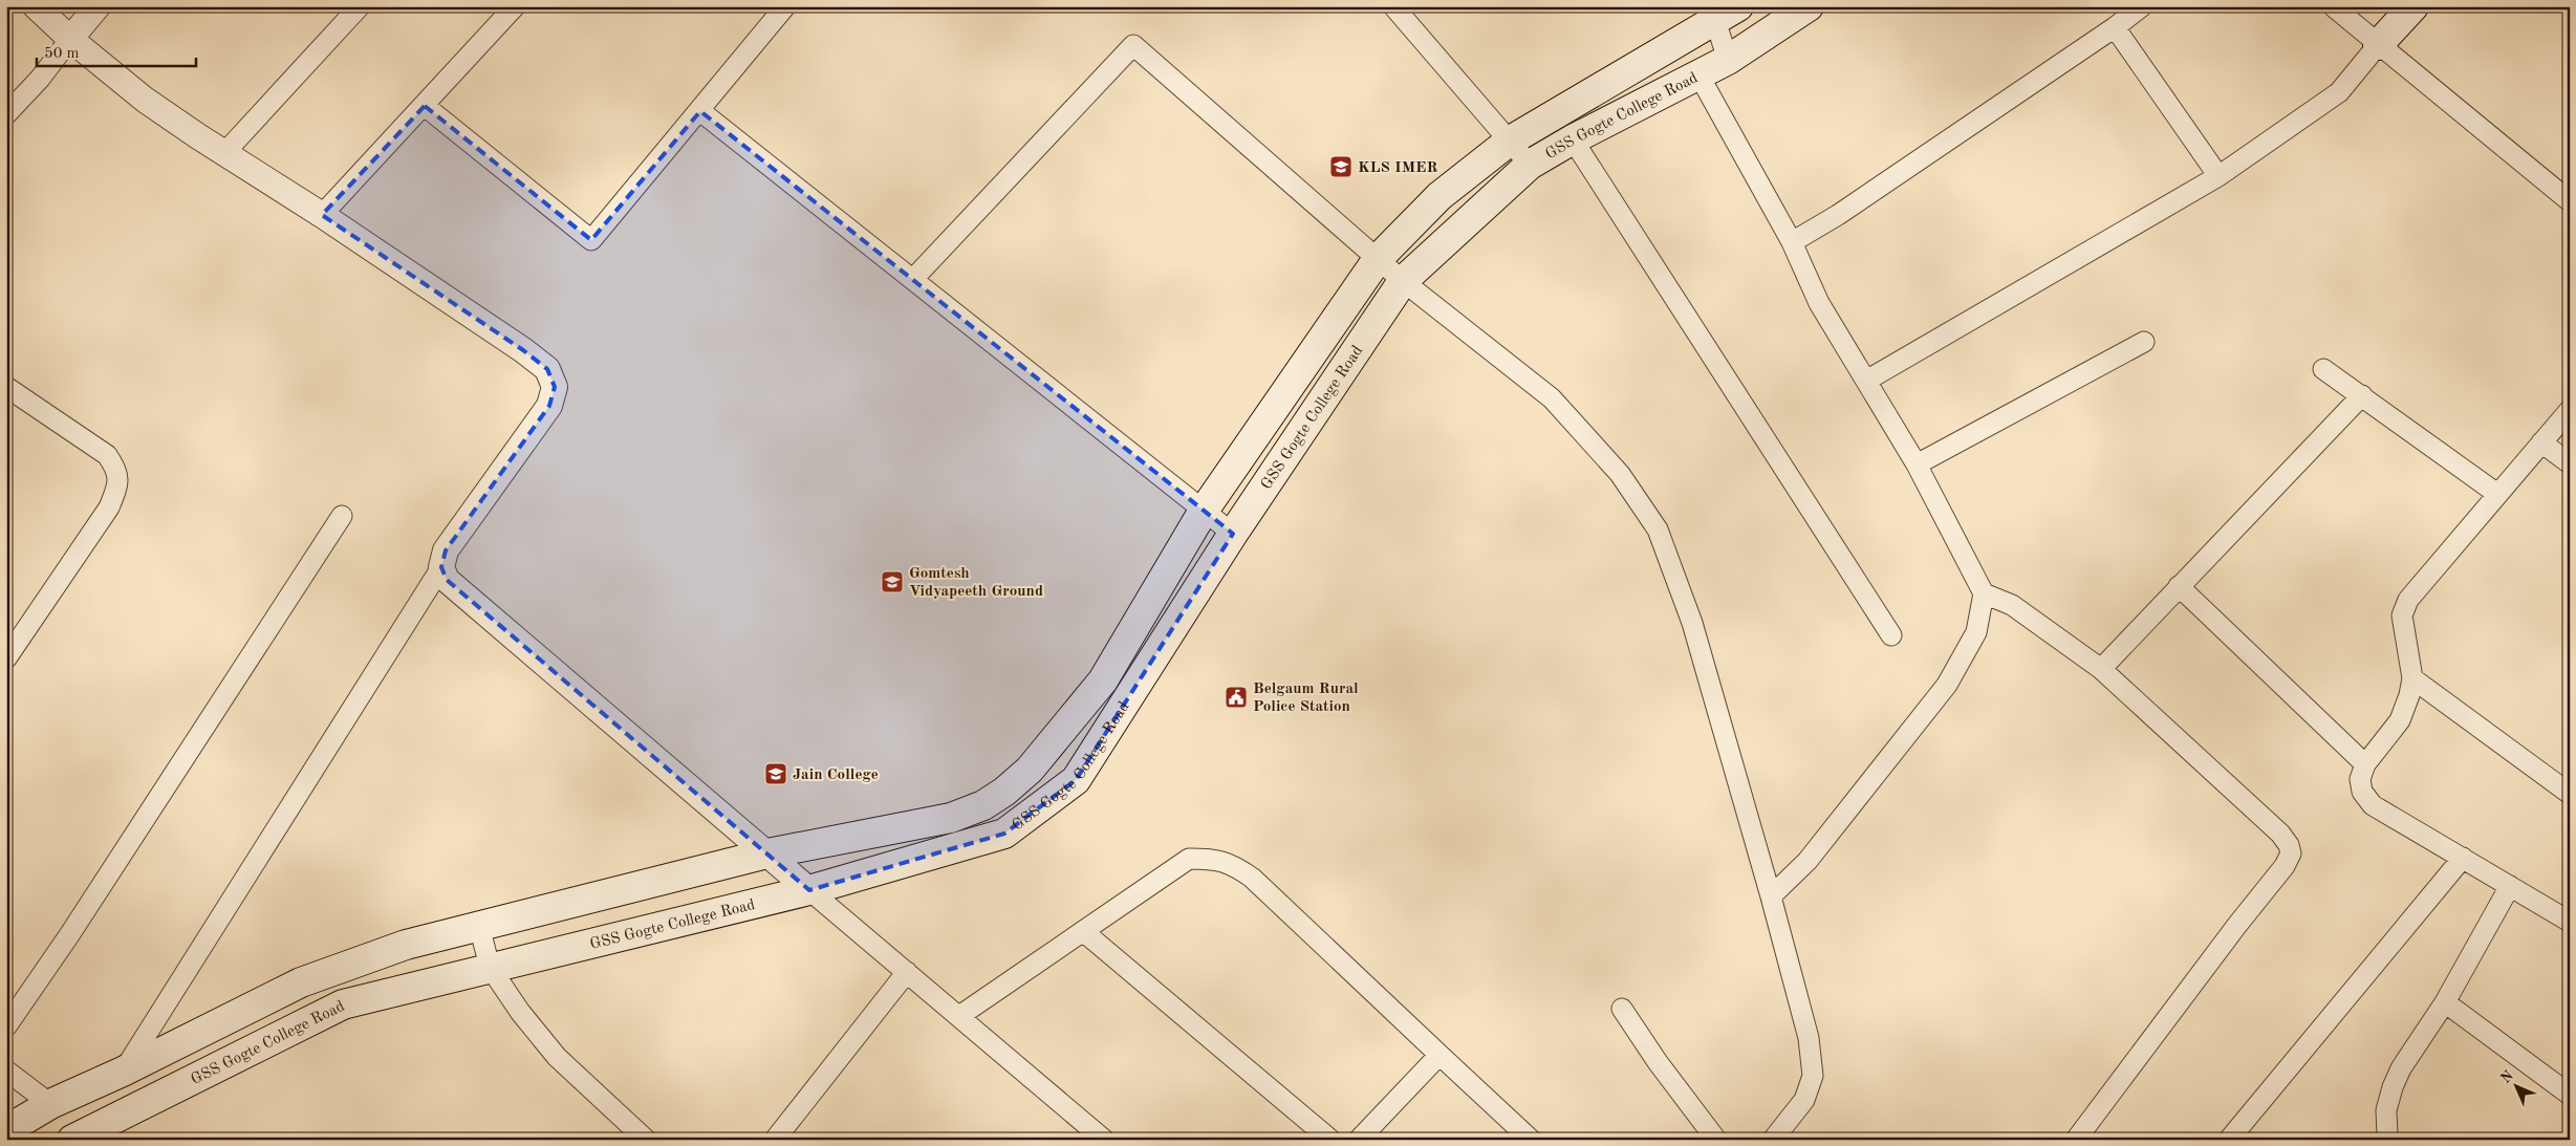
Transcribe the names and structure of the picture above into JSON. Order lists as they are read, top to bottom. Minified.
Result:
{"streets":{"main road":["GSS Gogte College Road"]},"places":{"school or university":["KLS IMER","Gomtesh Vidyapeeth Ground","Jain College"],"public building":["Belgaum Rural Police Station"]},"scale_bar":"50 m","north":"top left"}
